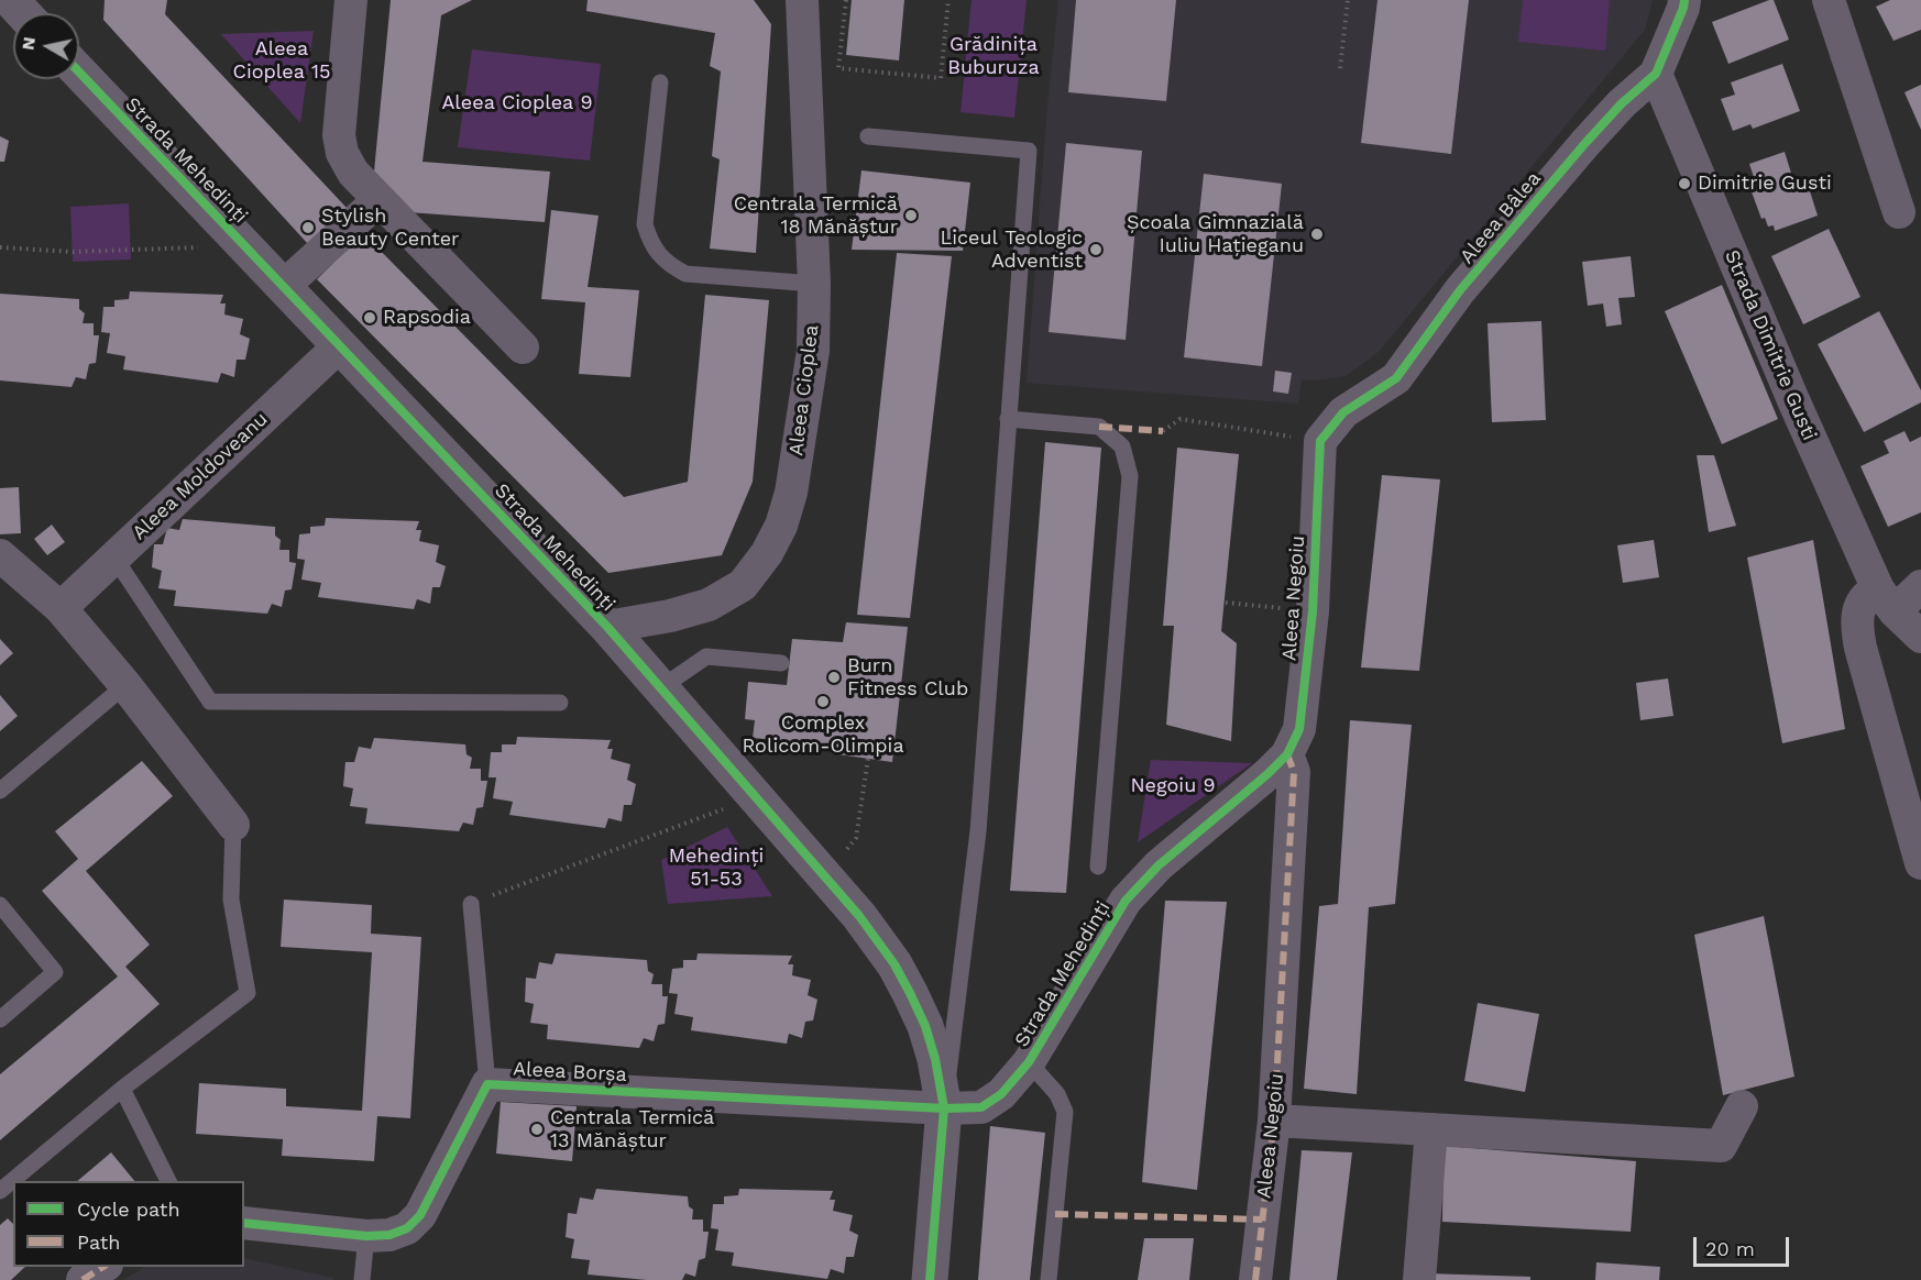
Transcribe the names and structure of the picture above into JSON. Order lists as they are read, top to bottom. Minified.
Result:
{"streets":{"street":["Strada Mehedinți","Aleea Bâlea","Strada Dimitrie Gusti","Aleea Cioplea","Aleea Moldoveanu","Aleea Negoiu","Aleea Borșa"]},"crossings":[["Strada Mehedinți","Aleea Cioplea"],["Strada Mehedinți","Aleea Moldoveanu"],["Strada Mehedinți","Aleea Negoiu"],["Strada Mehedinți","Aleea Borșa"],["Aleea Bâlea","Strada Dimitrie Gusti"],["Aleea Bâlea","Aleea Negoiu"]],"parks":["Grădinița Buburuza","Aleea Cioplea 15","Aleea Cioplea 9","Negoiu 9","Mehedinți 51-53"],"places":["Dimitrie Gusti","Centrala Termică 18 Mănăștur","Stylish Beauty Center","Școala Gimnazială Iuliu Hațieganu","Liceul Teologic Adventist","Rapsodia","Burn Fitness Club","Complex Rolicom-Olimpia","Centrala Termică 13 Mănăștur"],"legend":["Cycle path","Path"],"scale_bar":"20 m","north":"left"}
